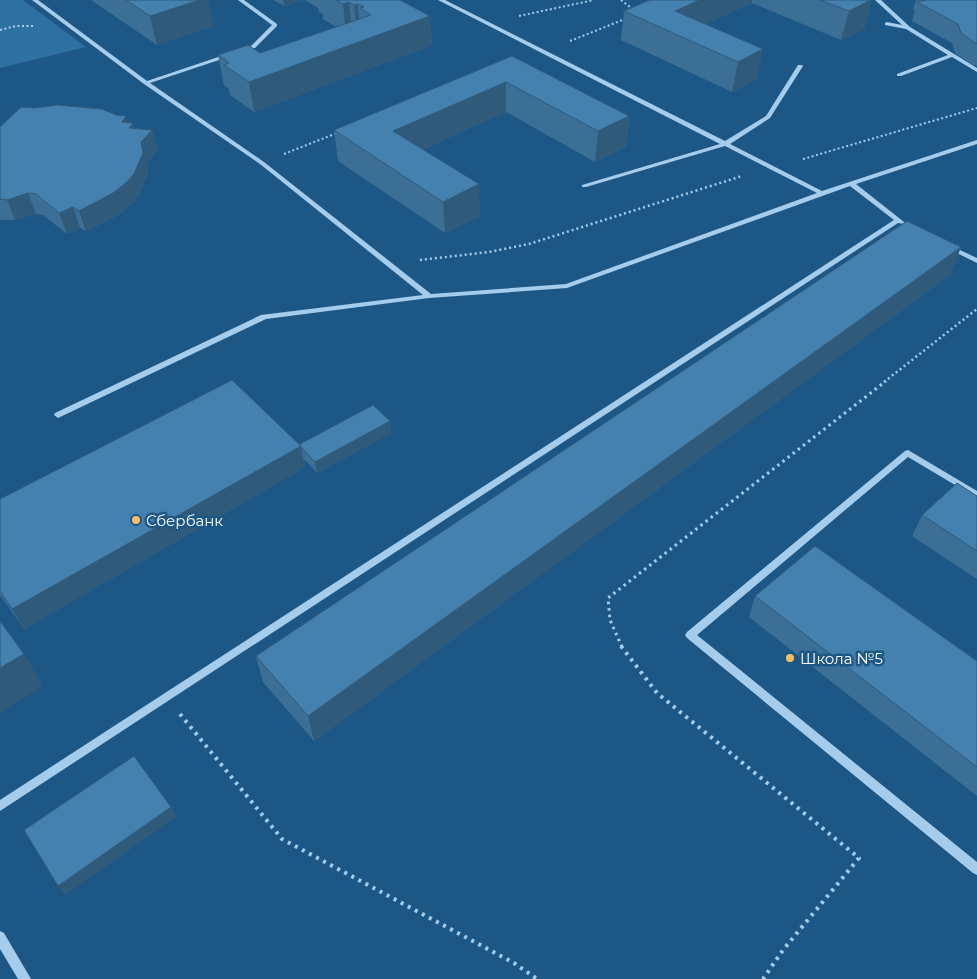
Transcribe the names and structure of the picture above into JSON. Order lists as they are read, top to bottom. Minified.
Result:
{"places":["Сбербанк","Школа №5"]}
